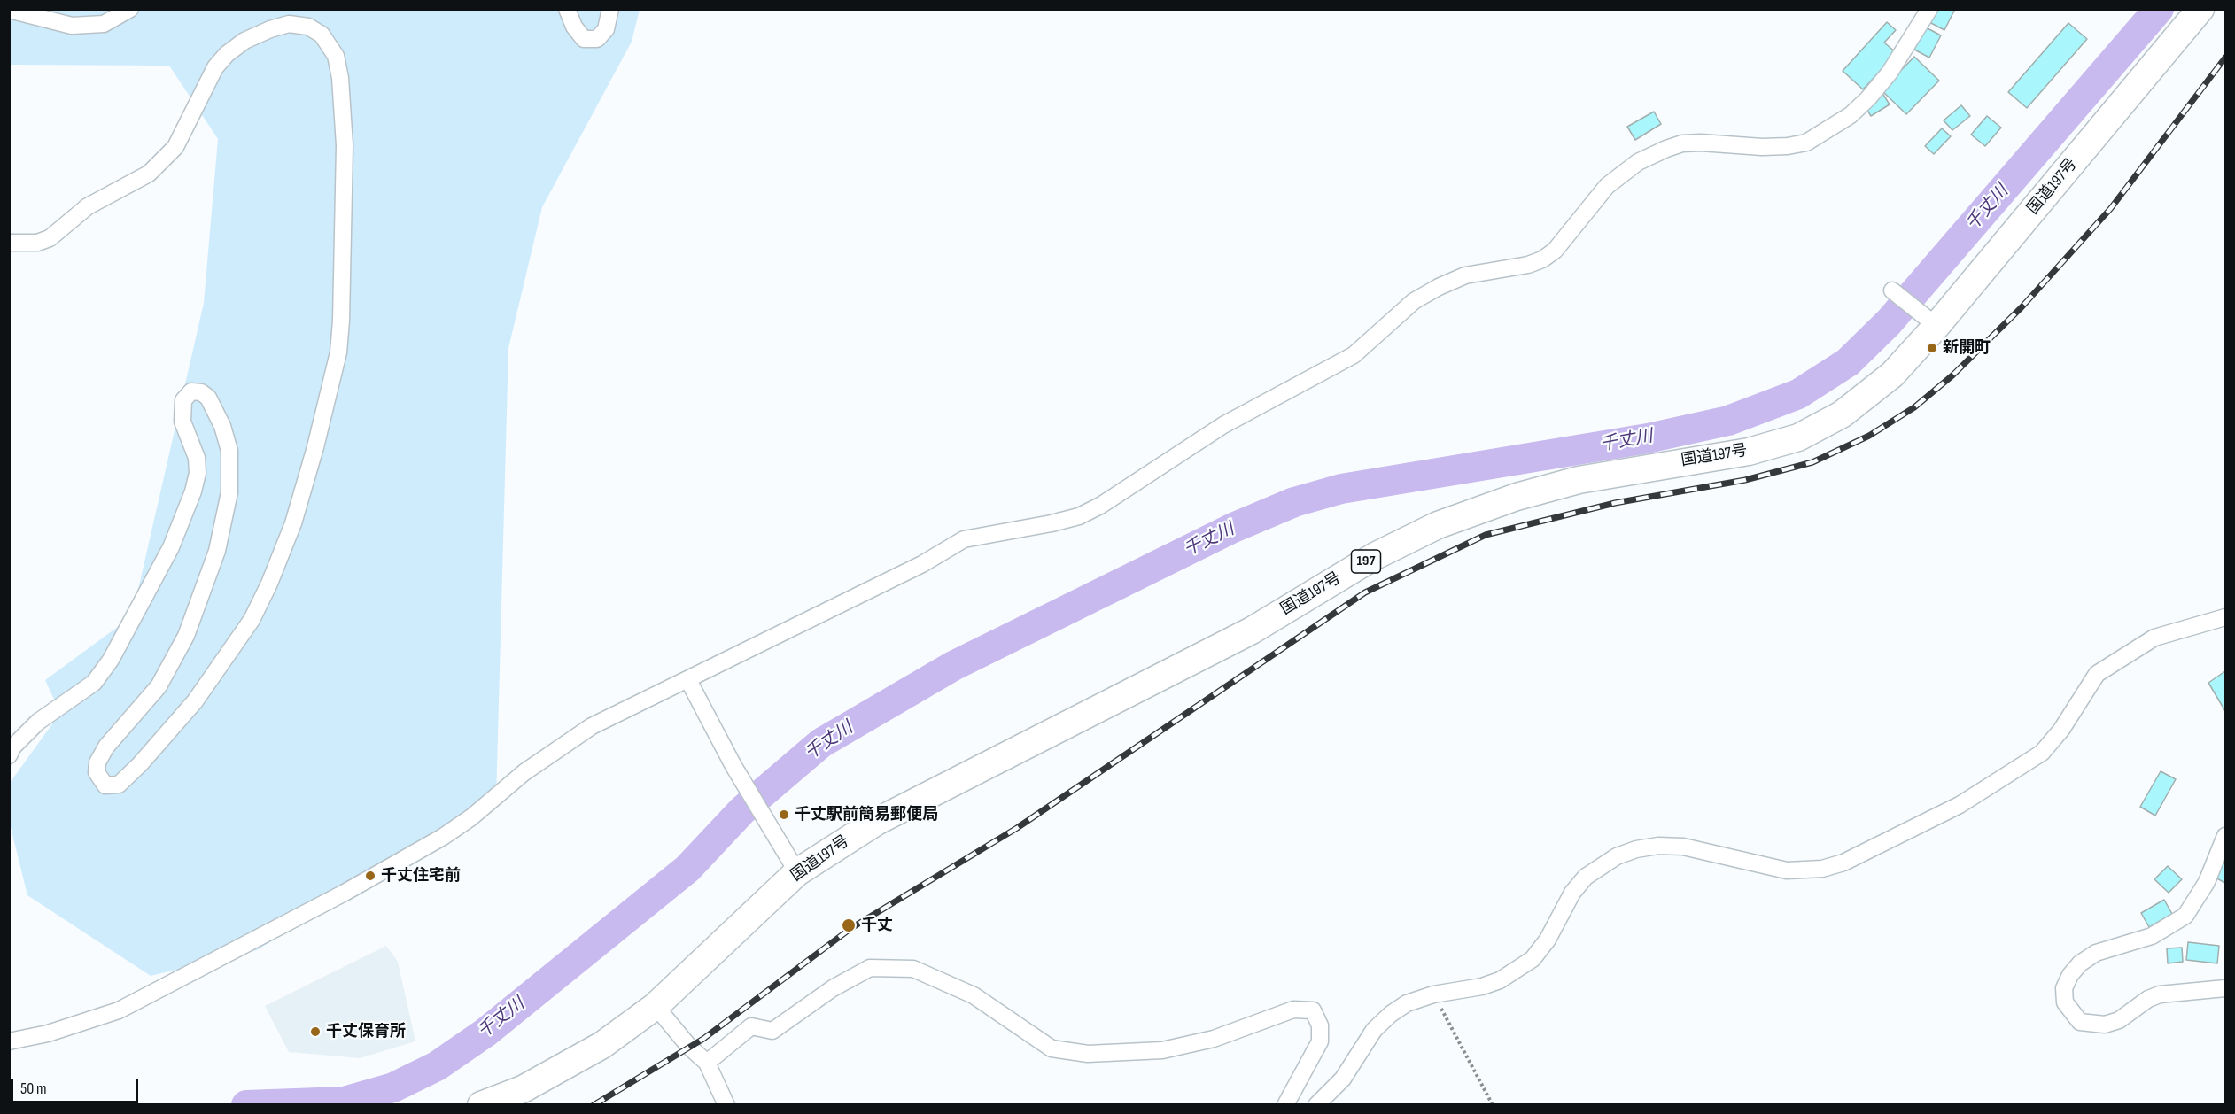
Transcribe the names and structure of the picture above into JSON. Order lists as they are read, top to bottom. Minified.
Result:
{"streets":{"highway":["国道197号","197"]},"water":["千丈川"],"places":["新開町","千丈駅前簡易郵便局","千丈住宅前","千丈","千丈保育所"],"scale_bar":"50 m"}
